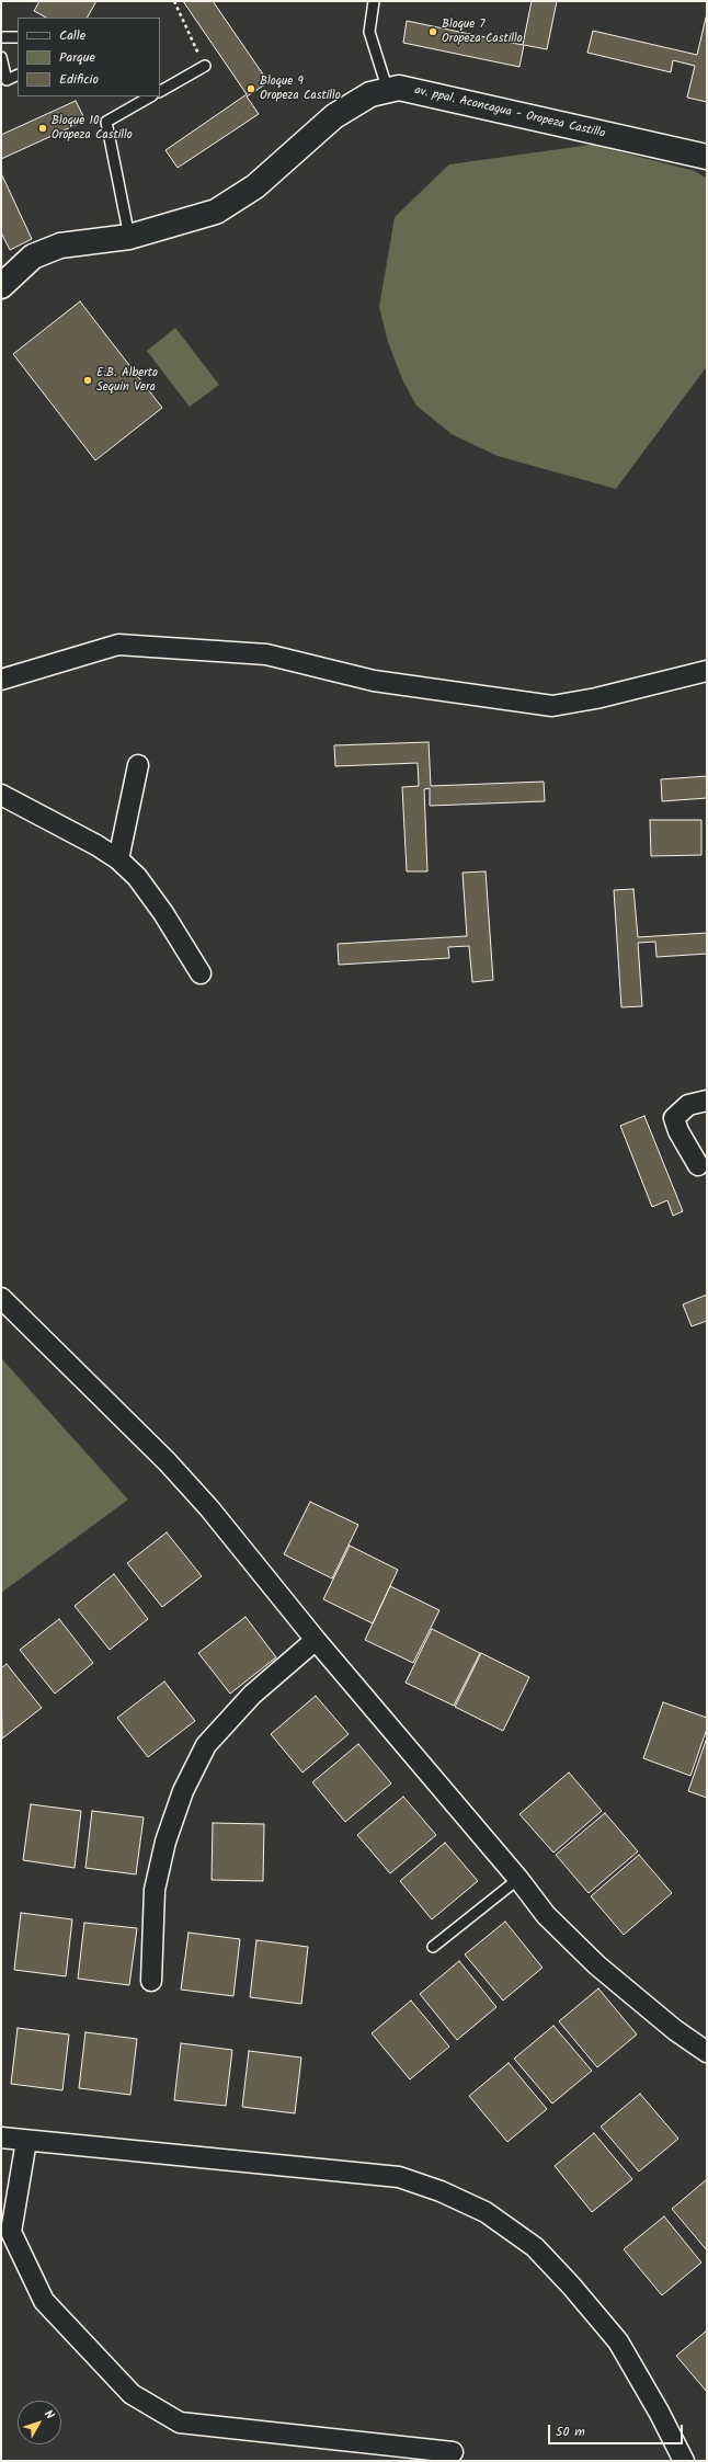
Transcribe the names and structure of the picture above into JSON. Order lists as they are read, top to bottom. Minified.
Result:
{"streets":{"street":["av. ppal. Aconcagua - Oropeza Castillo"]},"places":["Bloque 7 Oropeza Castillo","Bloque 9 Oropeza Castillo","Bloque 10 Oropeza Castillo","E.B. Alberto Sequin Vera"],"legend":["Calle","Parque","Edificio"],"scale_bar":"50 m","north":"top right"}
